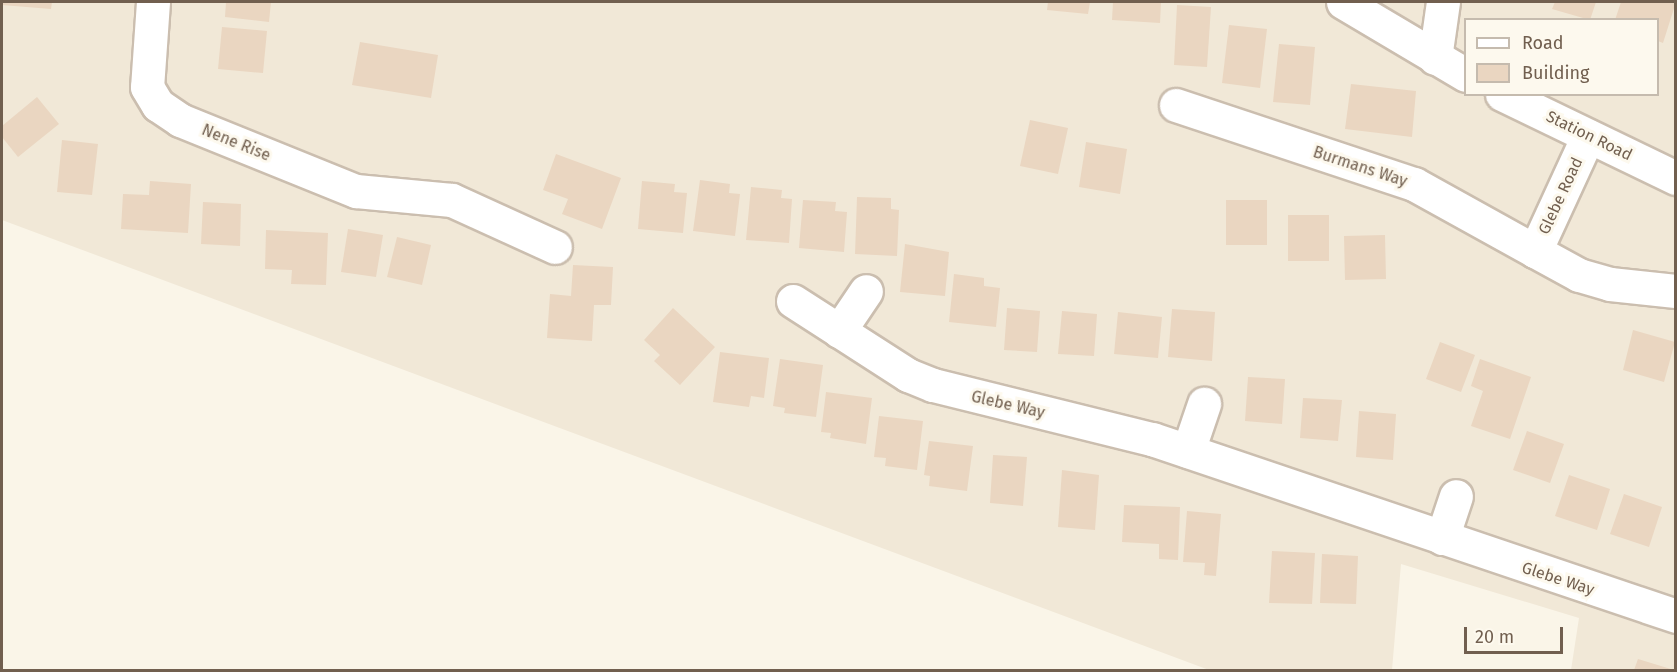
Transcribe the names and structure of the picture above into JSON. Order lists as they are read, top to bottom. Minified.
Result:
{"streets":{"street":["Station Road","Nene Rise","Burmans Way","Glebe Road","Glebe Way"]},"crossings":[["Station Road","Glebe Road"],["Burmans Way","Glebe Road"]],"legend":["Road","Building"],"scale_bar":"20 m"}
